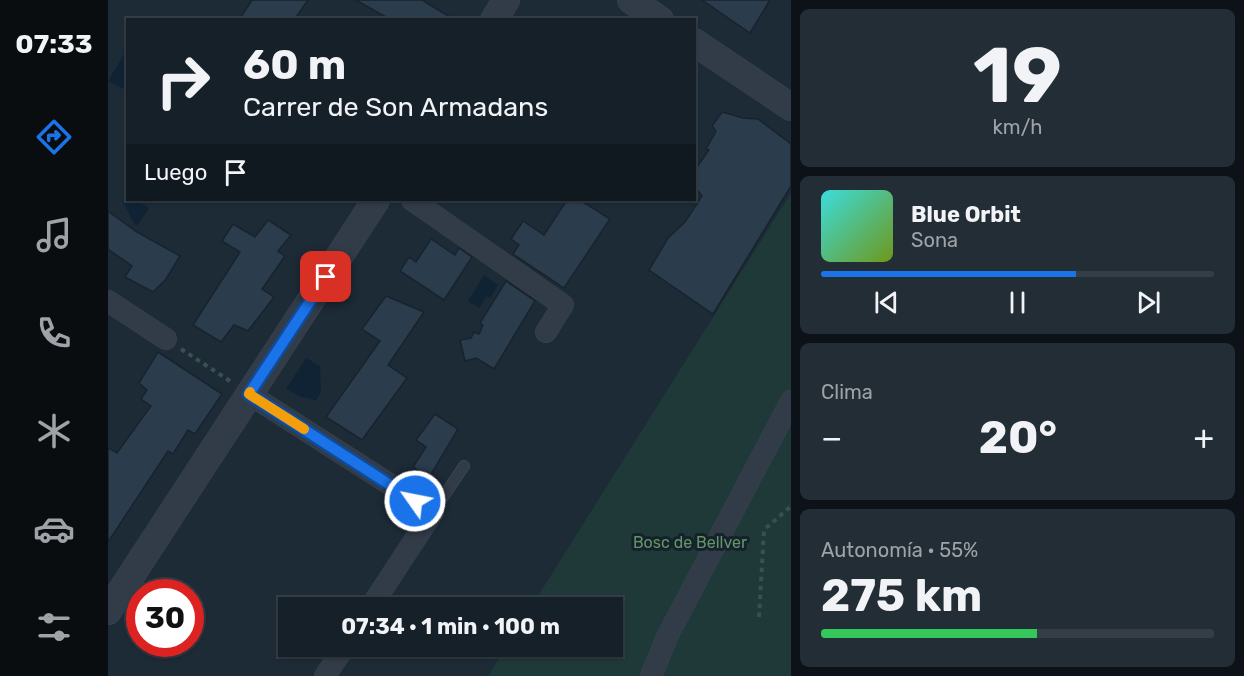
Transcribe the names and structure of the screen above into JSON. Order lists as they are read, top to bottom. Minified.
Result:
{"parks":["Bosc de Bellver"],"page":{"tabs":"07:33","tile":[["19","km/h"],"Clima",["Autonomía · 55%","275 km"]],"turn":["60 m","Carrer de Son Armadans"],"then":"Luego","song":["Blue Orbit","Sona"],"heat":["−","20°","+"],"limit":"30","trip":"07:34 · 1 min · 100 m"}}
